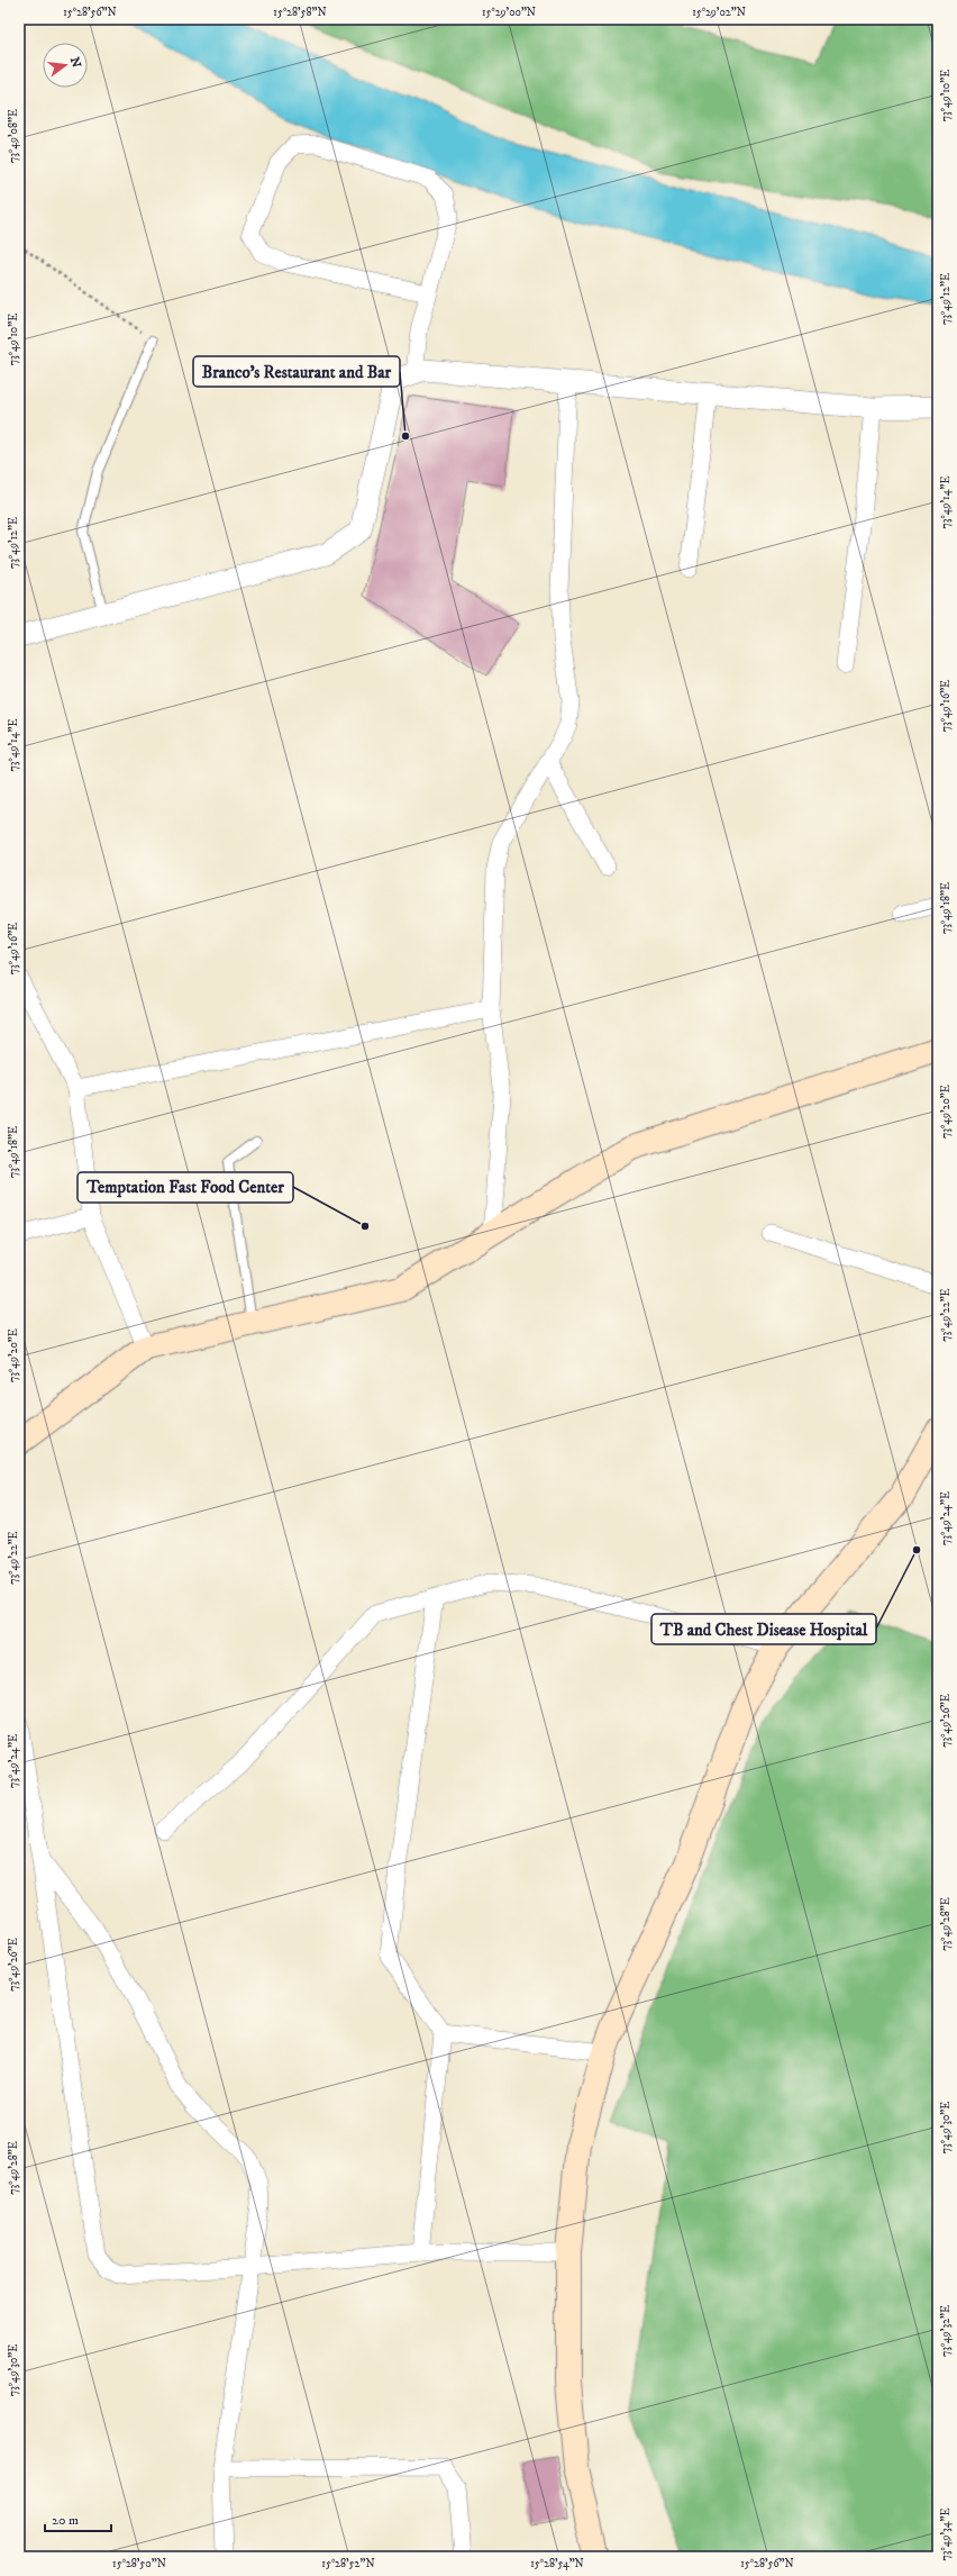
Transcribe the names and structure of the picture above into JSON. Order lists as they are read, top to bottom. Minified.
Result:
{"places":["Branco's Restaurant and Bar","Temptation Fast Food Center","TB and Chest Disease Hospital"],"scale_bar":"20 m","north":"right","coordinates":["15°28'56\"N","15°28'58\"N","15°29'00\"N","15°29'02\"N","73°49'10\"E","73°49'08\"E","73°49'12\"E","73°49'14\"E","73°49'16\"E","73°49'18\"E","73°49'20\"E","73°49'22\"E","73°49'24\"E","73°49'26\"E","73°49'28\"E","73°49'30\"E","73°49'32\"E","73°49'34\"E","15°28'50\"N","15°28'52\"N","15°28'54\"N"]}
